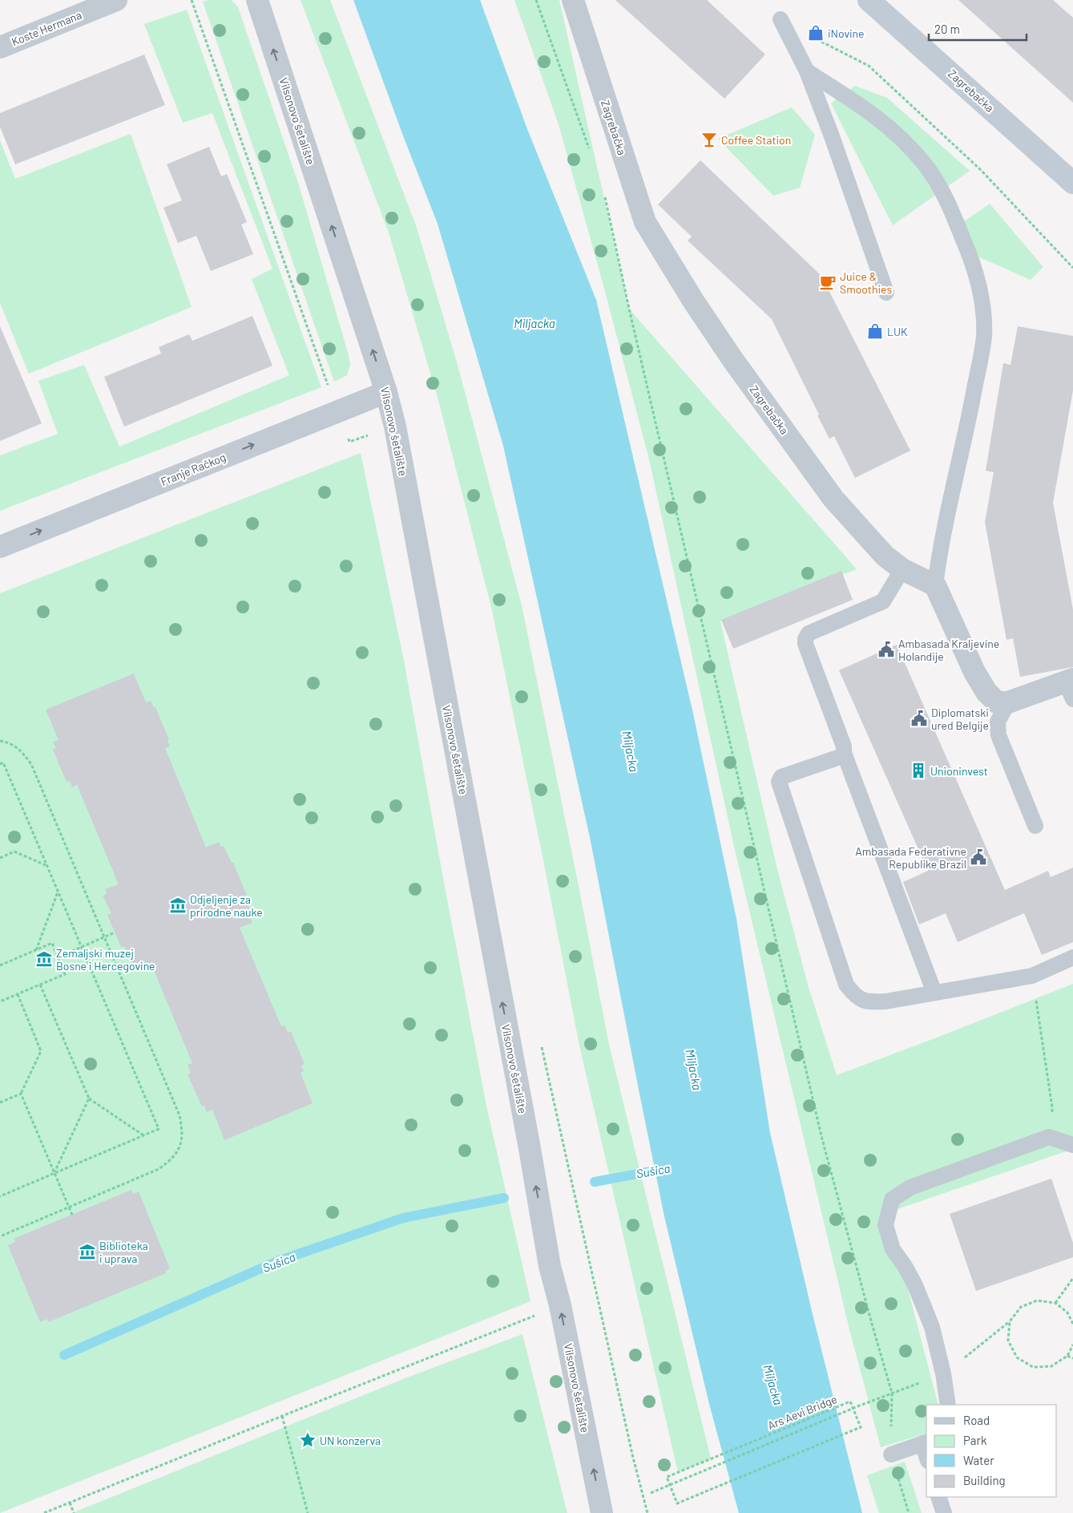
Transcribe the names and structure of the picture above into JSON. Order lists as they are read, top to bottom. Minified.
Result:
{"streets":{"main road":["Zagrebačka"],"street":["Koste Hermana","Vilsonovo šetalište","Franje Račkog"],"path":["Ars Aevi Bridge"]},"crossings":[["Vilsonovo šetalište","Franje Račkog"]],"one_way":["Vilsonovo šetalište","Franje Račkog"],"water":["Miljacka","Sušica"],"places":{"shop":["iNovine","LUK"],"bar":["Coffee Station"],"cafe":["Juice & Smoothies"],"public building":["Ambasada Kraljevine Holandije","Diplomatski ured Belgije","Ambasada Federativne Republike Brazil"],"building":["Unioninvest"],"museum":["Odjeljenje za prirodne nauke","Zemaljski muzej Bosne i Hercegovine","Biblioteka i uprava"],"place":["UN konzerva"]},"legend":["Road","Park","Water","Building"],"scale_bar":"20 m"}
